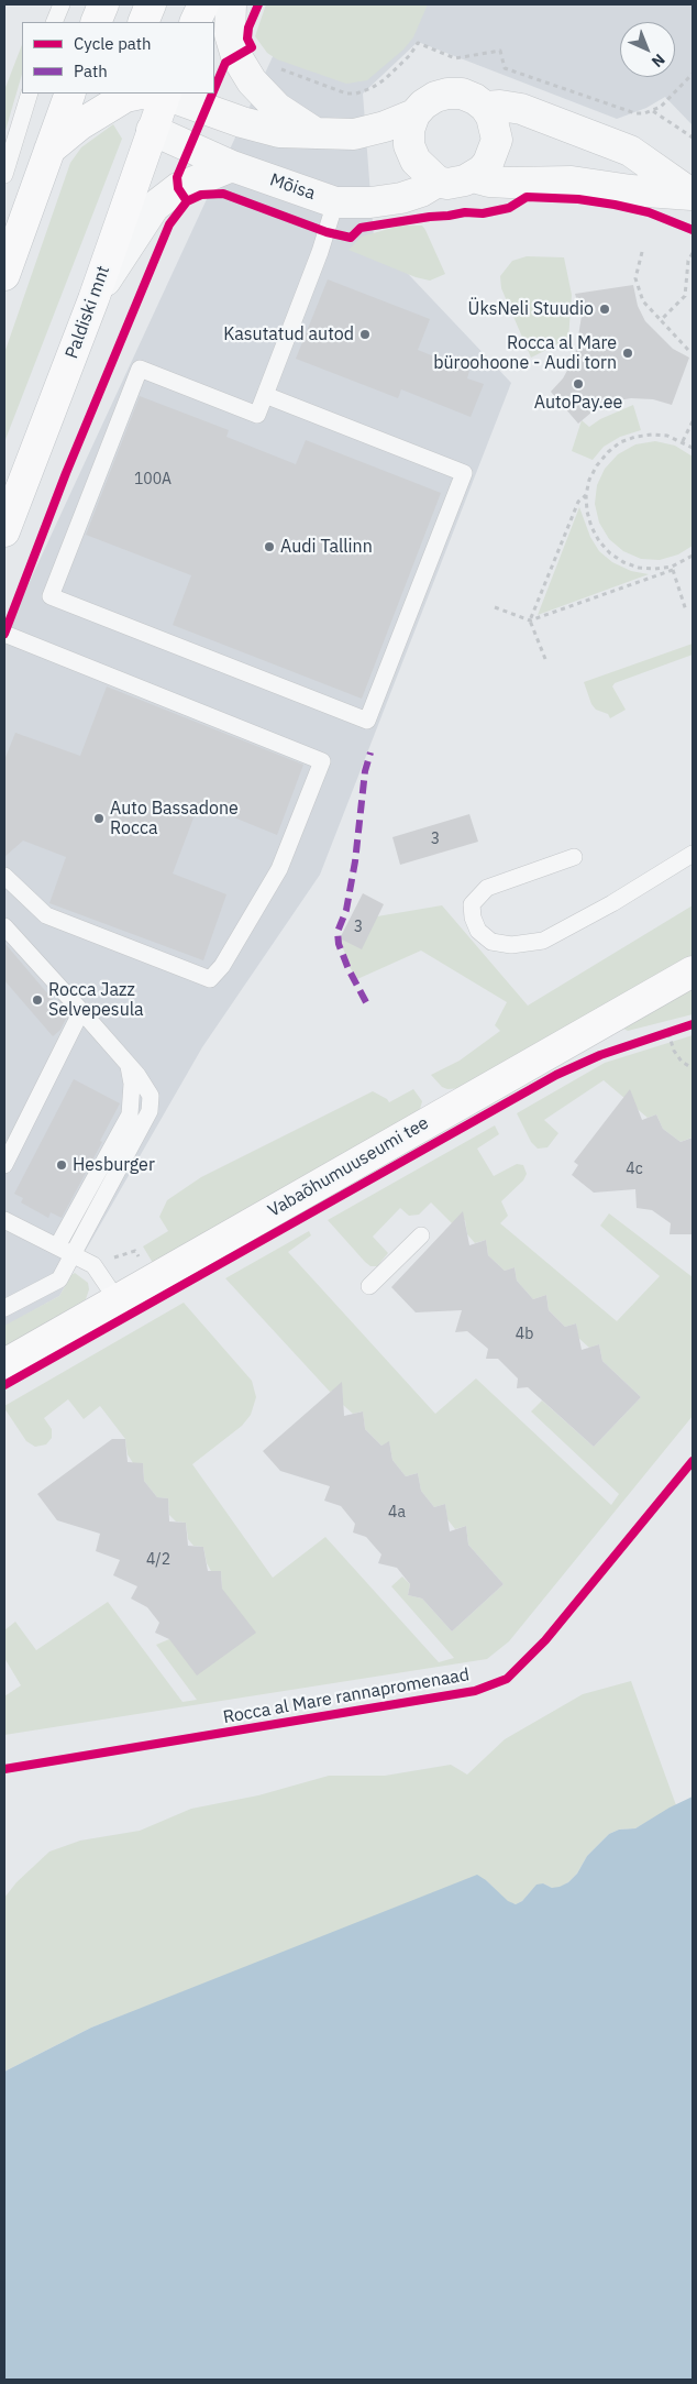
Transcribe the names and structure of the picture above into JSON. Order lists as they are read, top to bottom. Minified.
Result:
{"streets":{"main road":["Paldiski mnt","Vabaõhumuuseumi tee"],"street":["Mõisa"],"cycle path":["Rocca al Mare rannapromenaad"]},"crossings":[["Mõisa","Paldiski mnt"]],"places":["ÜksNeli Stuudio","Kasutatud autod","Rocca al Mare büroohoone - Audi torn","AutoPay.ee","Audi Tallinn","Auto Bassadone Rocca","Rocca Jazz Selvepesula","Hesburger"],"house_numbers":["100A","3","3","4c","4b","4a","4/2"],"legend":["Cycle path","Path"],"north":"bottom right"}
